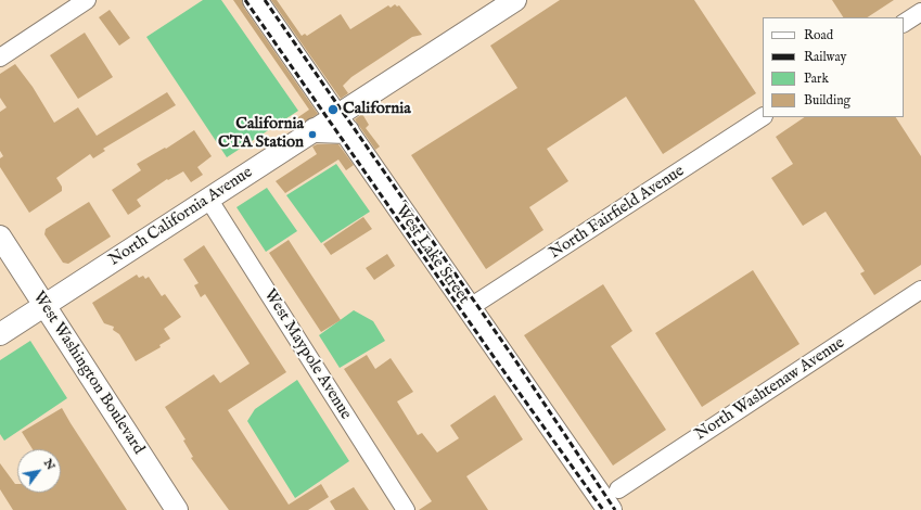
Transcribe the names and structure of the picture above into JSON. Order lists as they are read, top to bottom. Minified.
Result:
{"streets":{"main road":["West Lake Street"],"street":["North Fairfield Avenue","North California Avenue","West Maypole Avenue","West Washington Boulevard","North Washtenaw Avenue"]},"crossings":[["North Fairfield Avenue","West Lake Street"],["North California Avenue","West Lake Street"],["North California Avenue","West Maypole Avenue"],["North California Avenue","West Washington Boulevard"],["West Lake Street","North Washtenaw Avenue"]],"places":["California","California CTA Station"],"legend":["Road","Railway","Park","Building"],"north":"top right"}
